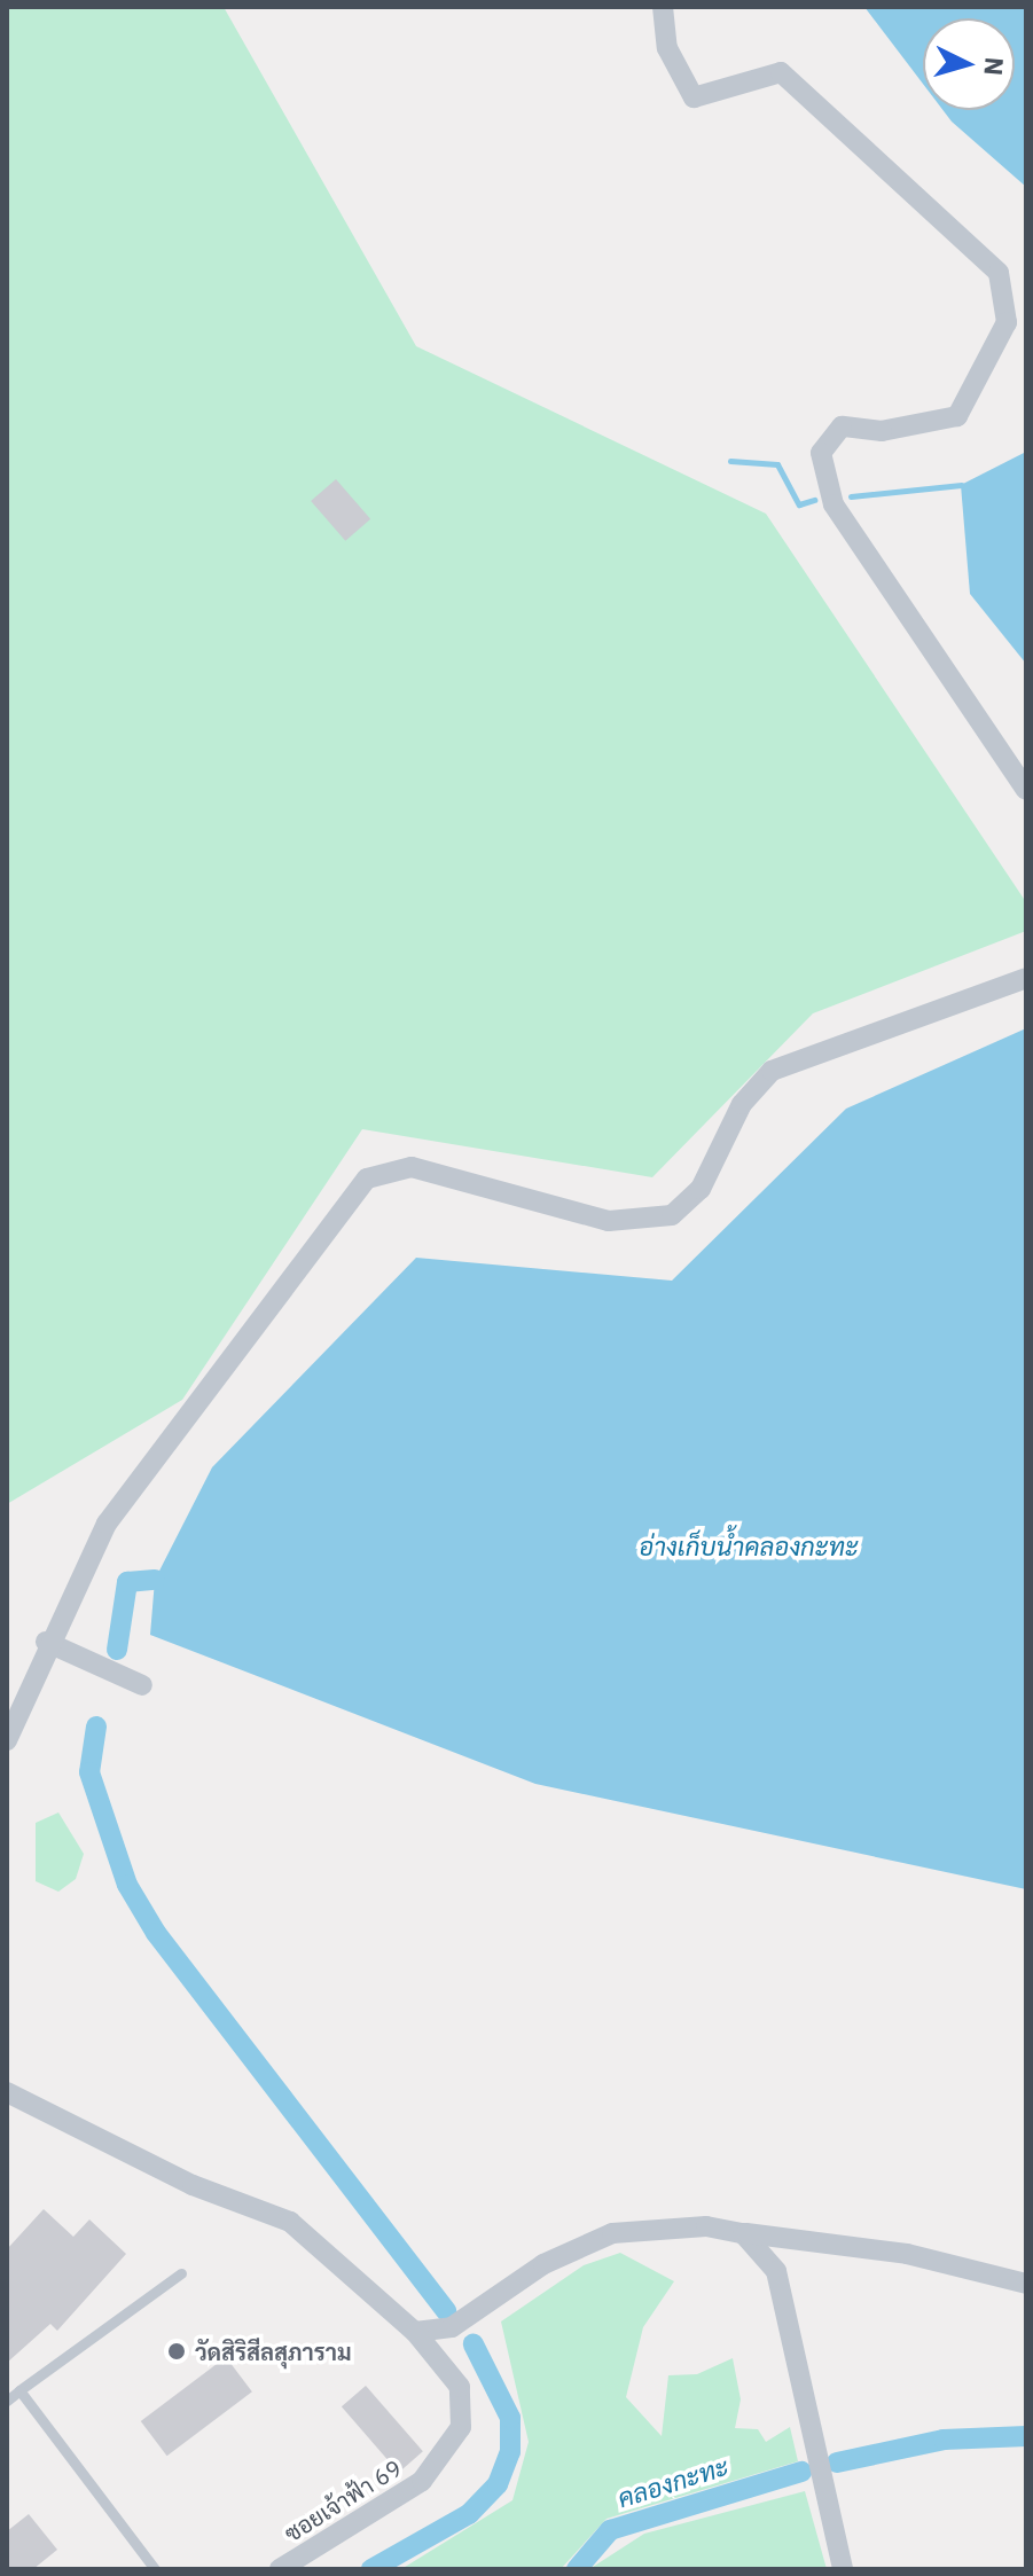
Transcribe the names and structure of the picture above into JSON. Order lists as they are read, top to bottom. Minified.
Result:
{"streets":{"street":["ซอยเจ้าฟ้า 69"]},"water":["อ่างเก็บน้ำคลองกะทะ","คลองกะทะ"],"places":["วัดสิริสีลสุภาราม"],"north":"right"}
